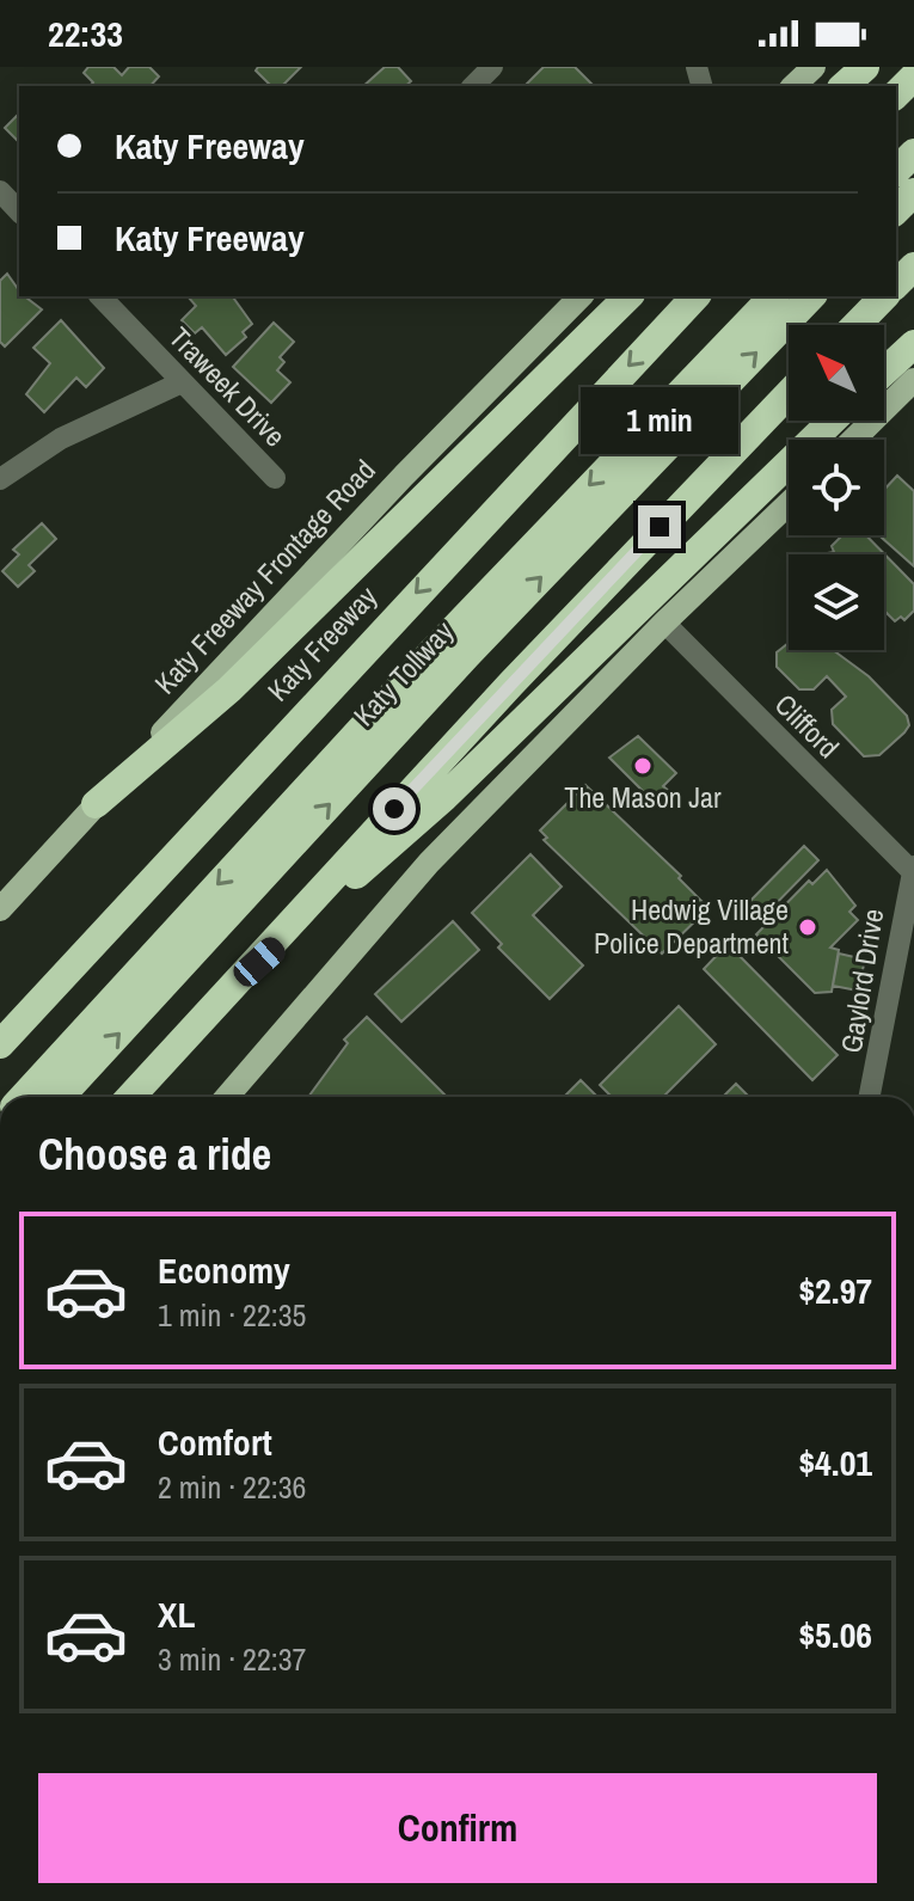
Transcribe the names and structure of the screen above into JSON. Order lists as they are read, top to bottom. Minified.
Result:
{"streets":{"highway":["Katy Freeway","Katy Tollway"],"main road":["Katy Freeway Frontage Road"],"street":["Traweek Drive","Clifford","Gaylord Drive"]},"crossings":[["Clifford","Gaylord Drive"]],"places":["The Mason Jar","Hedwig Village Police Department"],"north":"top left","page":{"status":"22:33","banner":["Katy Freeway","Katy Freeway"],"bubble":"1 min","heading":"Choose a ride","list":[{"name":"Economy","note":"1 min · 22:35","value":"$2.97"},{"name":"Comfort","note":"2 min · 22:36","value":"$4.01"},{"name":"XL","note":"3 min · 22:37","value":"$5.06"}],"buttons":"Confirm"}}
